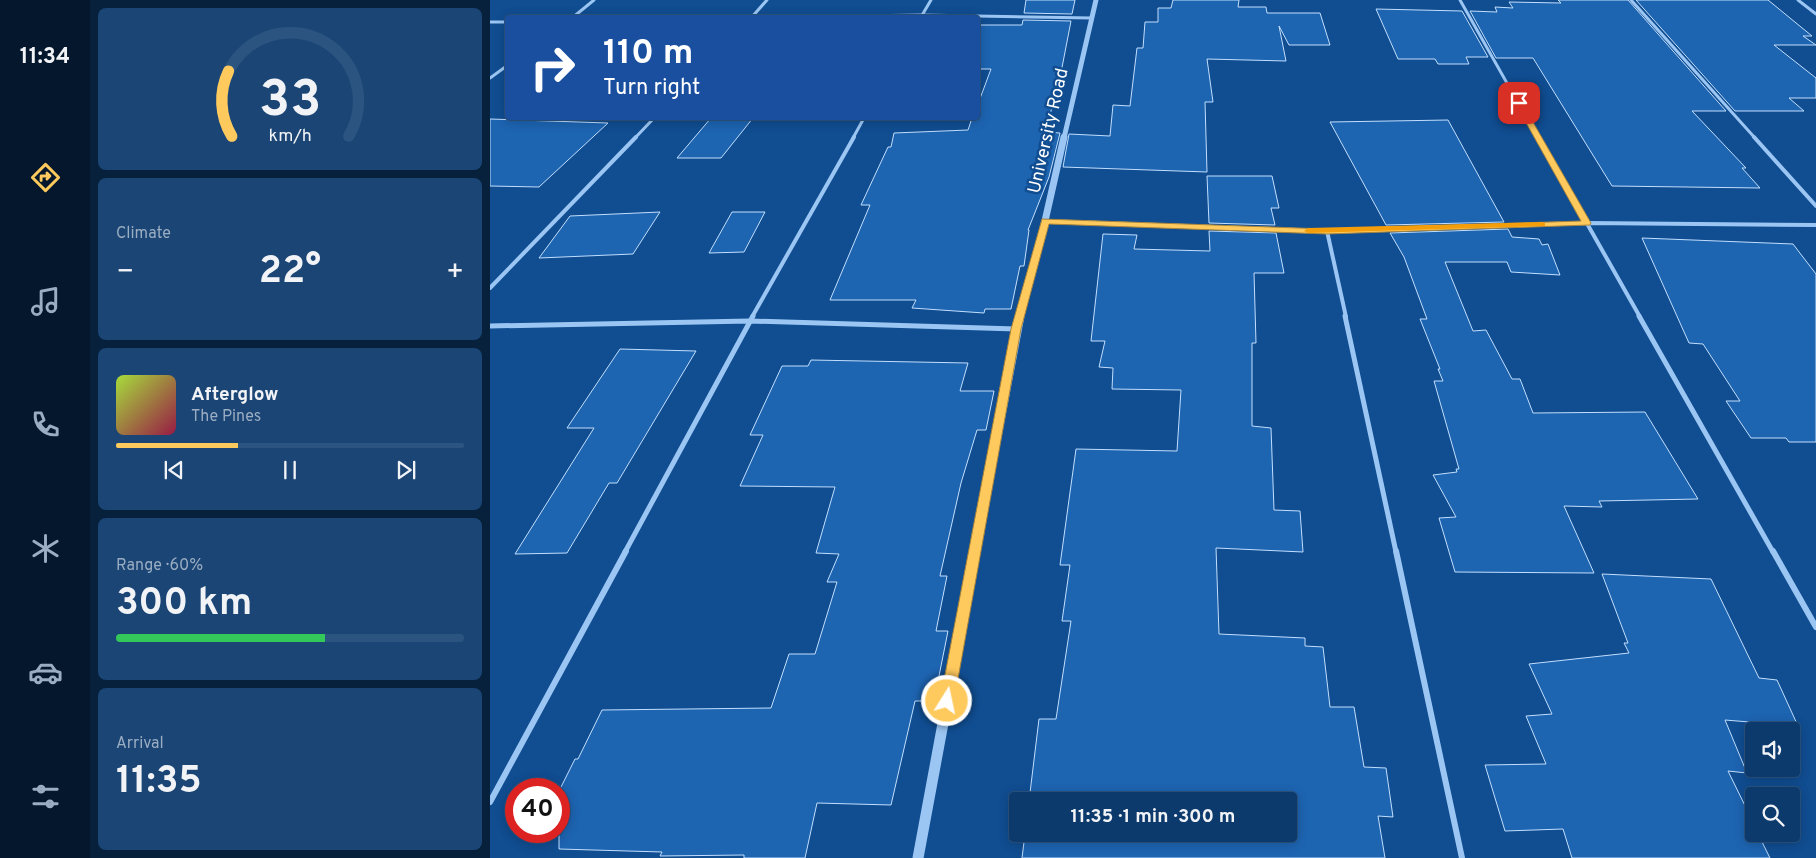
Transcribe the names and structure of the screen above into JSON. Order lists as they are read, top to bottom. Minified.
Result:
{"streets":{"street":["University Road"]},"page":{"tabs":"11:34","turn":["110 m","Turn right"],"tile":["Climate",["Range · 60%","300 km"],["Arrival","11:35"]],"heat":["−","22°","+"],"song":["Afterglow","The Pines"],"limit":"40","trip":"11:35 · 1 min · 300 m","gauge":["33","km/h"]}}
